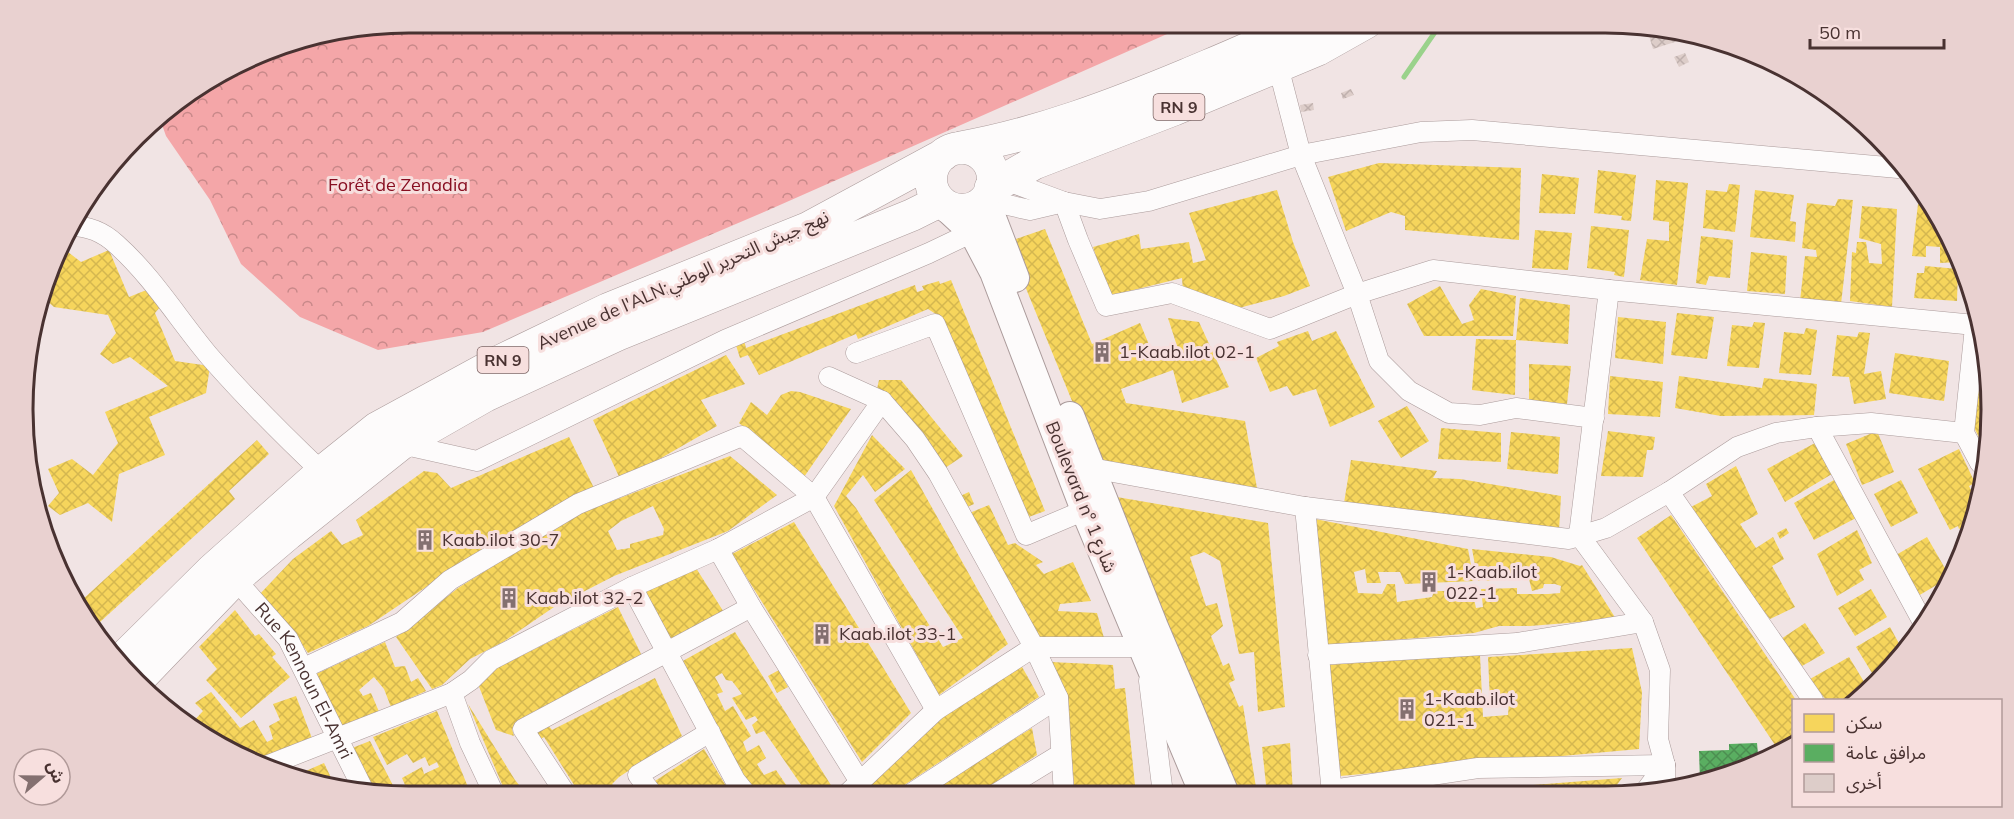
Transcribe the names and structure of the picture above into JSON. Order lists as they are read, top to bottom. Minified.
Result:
{"streets":{"highway":["RN 9"],"main road":["Avenue de l'ALN;نهج جيش التحرير الوطني","Boulevard n° شارع 1"],"street":["Rue Kennoun El-Amri"]},"crossings":[["RN 9","Avenue de l'ALN;نهج جيش التحرير الوطني"],["RN 9","Boulevard n° شارع 1"],["Avenue de l'ALN;نهج جيش التحرير الوطني","Boulevard n° شارع 1"]],"parks":["Forêt de Zenadia"],"places":{"building":["1-Kaab.ilot 02-1","Kaab.ilot 30-7","1-Kaab.ilot 022-1","Kaab.ilot 32-2","Kaab.ilot 33-1","1-Kaab.ilot 021-1"]},"legend":["سكن","مرافق عامة","أخرى"],"scale_bar":"50 m","north":"right"}
